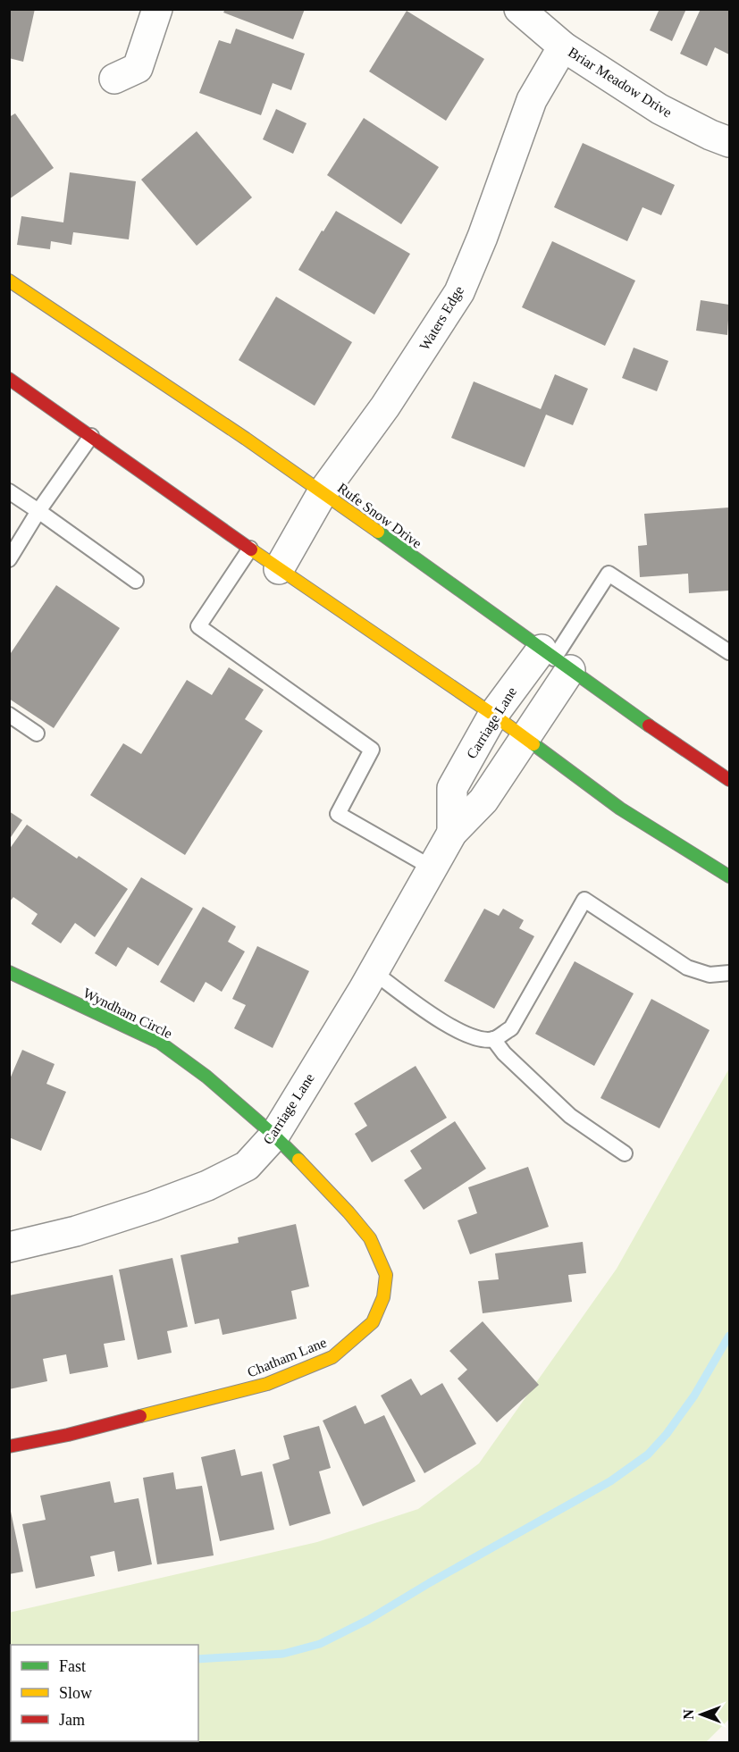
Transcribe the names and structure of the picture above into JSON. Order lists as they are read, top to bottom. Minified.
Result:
{"streets":{"main road":["Rufe Snow Drive","Wyndham Circle","Chatham Lane"],"street":["Briar Meadow Drive","Waters Edge","Carriage Lane"]},"crossings":[["Briar Meadow Drive","Waters Edge"],["Waters Edge","Rufe Snow Drive"],["Rufe Snow Drive","Carriage Lane"],["Carriage Lane","Wyndham Circle"],["Carriage Lane","Chatham Lane"],["Wyndham Circle","Chatham Lane"]],"legend":["Fast","Slow","Jam"],"north":"left"}
